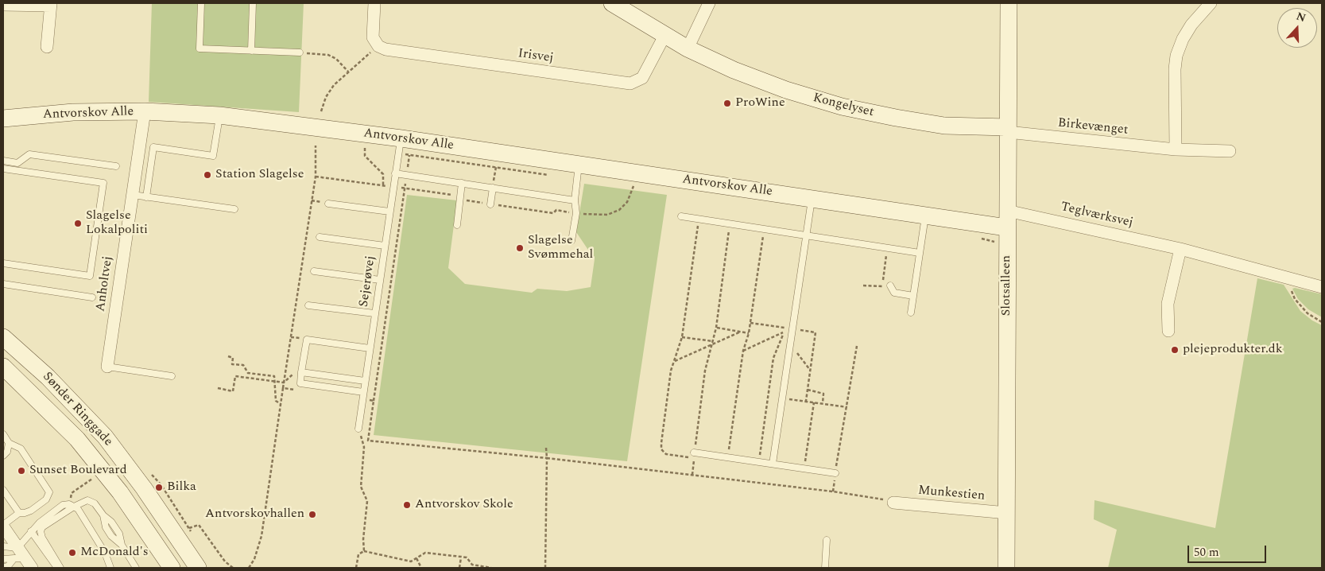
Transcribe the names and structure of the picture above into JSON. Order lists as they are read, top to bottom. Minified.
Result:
{"streets":{"street":["Irisvej","Kongelyset","Antvorskov Alle","Birkevænget","Teglværksvej","Anholtvej","Slotsalleen","Sønder Ringgade","Munkestien"],"lane":["Sejerøvej"]},"crossings":[["Irisvej","Kongelyset"],["Kongelyset","Birkevænget"],["Kongelyset","Slotsalleen"],["Antvorskov Alle","Sejerøvej"],["Antvorskov Alle","Anholtvej"],["Antvorskov Alle","Slotsalleen"],["Birkevænget","Slotsalleen"],["Teglværksvej","Slotsalleen"],["Slotsalleen","Munkestien"]],"places":["ProWine","Station Slagelse","Slagelse Lokalpoliti","Slagelse Svømmehal","plejeprodukter.dk","Sunset Boulevard","Bilka","Antvorskov Skole","Antvorskovhallen","McDonald's"],"scale_bar":"50 m","north":"top"}
